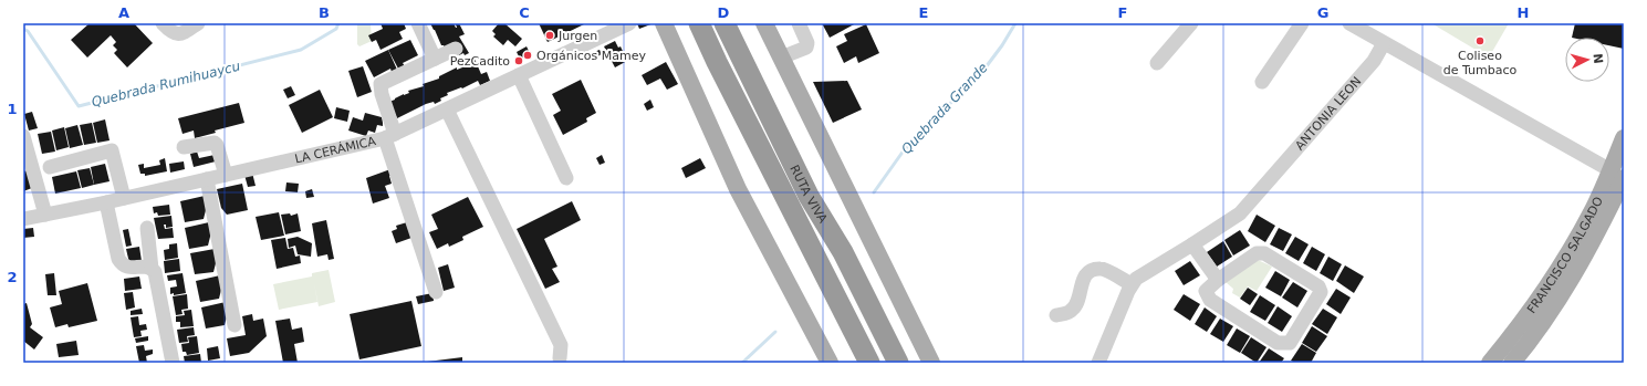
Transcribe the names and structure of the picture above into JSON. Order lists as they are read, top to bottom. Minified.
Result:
{"streets":{"highway":["RUTA VIVA"],"main road":["FRANCISCO SALGADO"],"street":["ANTONIA LEON","LA CERÁMICA"]},"water":["Quebrada Rumihuaycu","Quebrada Grande"],"places":["Jurgen","Coliseo de Tumbaco","Orgánicos Mamey","PezCadito"],"north":"right","grid":{"columns":["A","B","C","D","E","F","G","H"],"rows":["1","2"]}}
